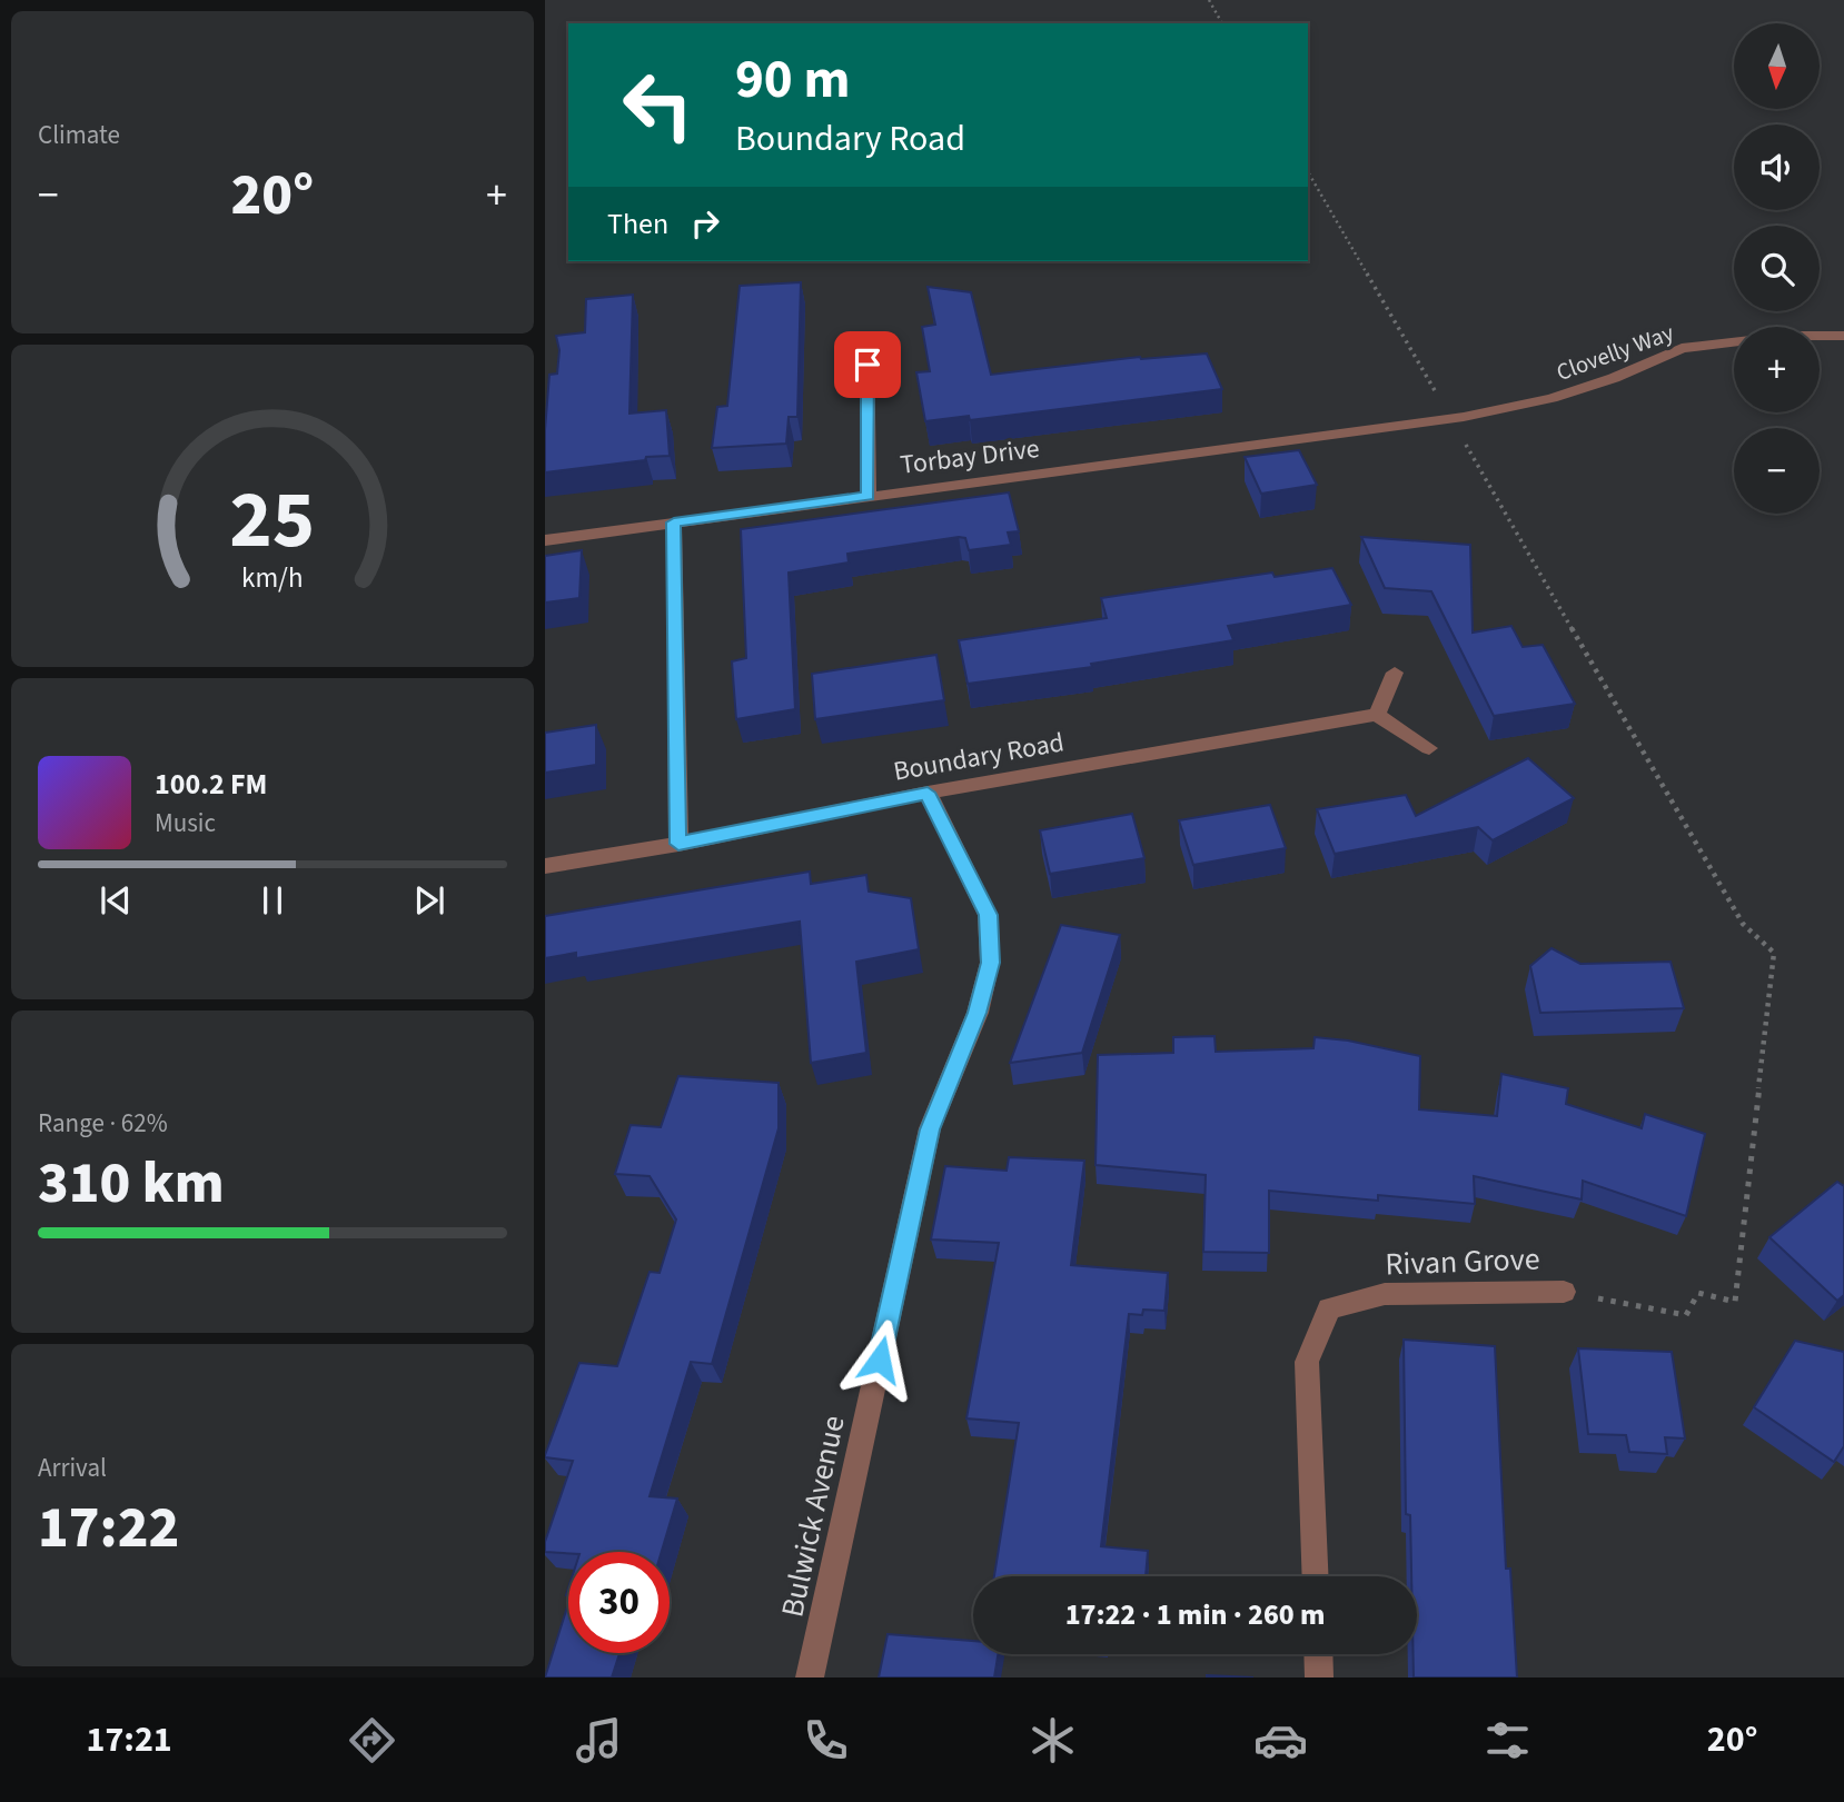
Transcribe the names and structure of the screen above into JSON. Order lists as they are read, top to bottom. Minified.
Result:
{"streets":{"street":["Clovelly Way","Torbay Drive","Boundary Road","Rivan Grove","Bulwick Avenue"]},"crossings":[["Clovelly Way","Torbay Drive"],["Boundary Road","Bulwick Avenue"]],"north":"bottom","page":{"tile":["Climate",["Range · 62%","310 km"],["Arrival","17:22"]],"map_buttons":["+","−"],"turn":["90 m","Boundary Road"],"heat":["−","20°","+"],"then":"Then","song":["100.2 FM","Music"],"limit":"30","trip":"17:22 · 1 min · 260 m","tabs":["17:21","20°"],"gauge":["25","km/h"]}}
